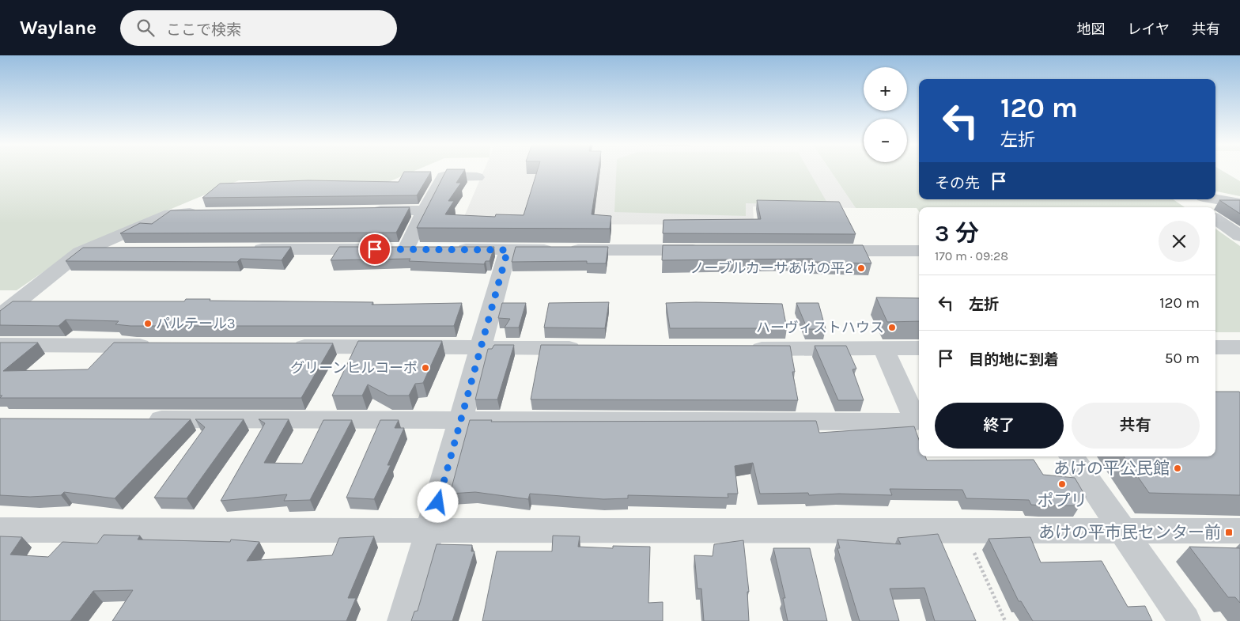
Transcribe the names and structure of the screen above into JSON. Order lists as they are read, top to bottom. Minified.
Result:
{"places":{"other":["ノーブルカーサあけの平2","パルテール3","ハーヴィストハウス","グリーンヒルコーポ","あけの平公民館","ポプリ"],"transit":["あけの平市民センター前"]},"page":{"header":"Waylane","search":"ここで検索","nav":["地図","レイヤ","共有"],"map_buttons":["+","−"],"turn":["120 m","左折"],"then":"その先","heading":["3 分","170 m · 09:28"],"list":[{"name":"左折","value":"120 m"},{"name":"目的地に到着","value":"50 m"}],"buttons":["終了","共有"]}}
